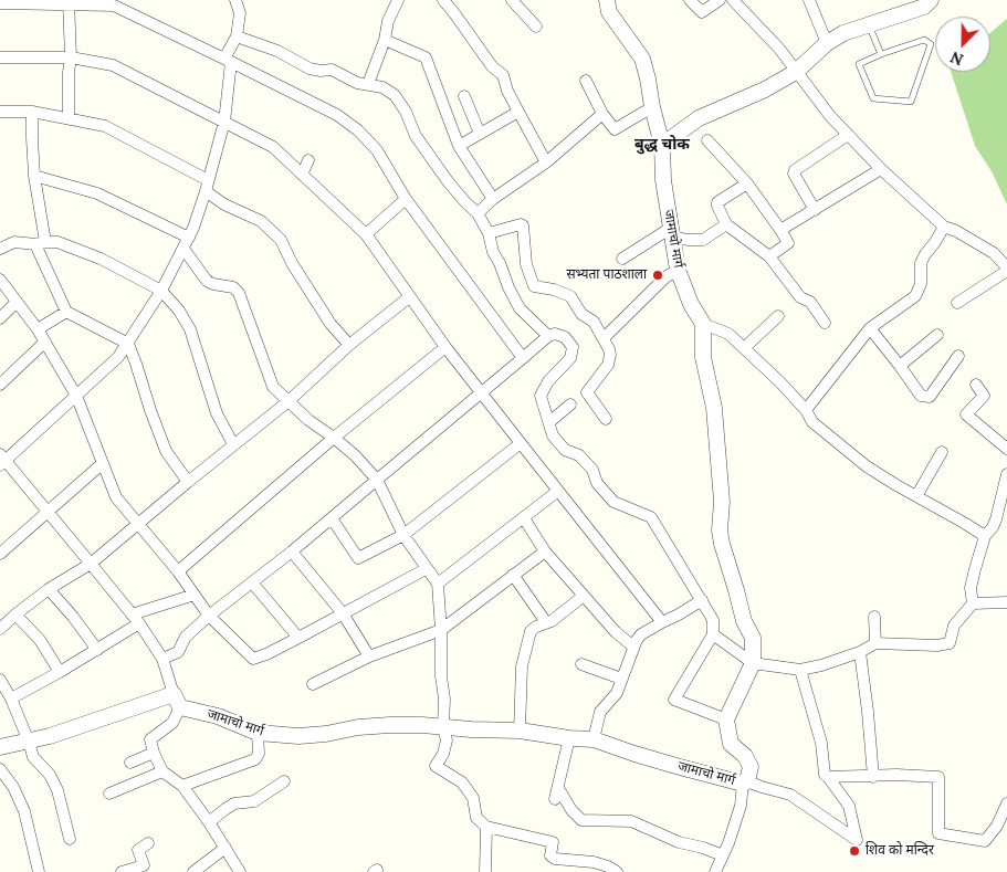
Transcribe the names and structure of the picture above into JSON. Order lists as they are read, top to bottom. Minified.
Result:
{"streets":{"street":["जामाचो मार्ग"]},"districts":["बुद्ध चोक"],"places":["सभ्यता पाठशाला","शिव को मन्दिर"],"north":"bottom left"}
